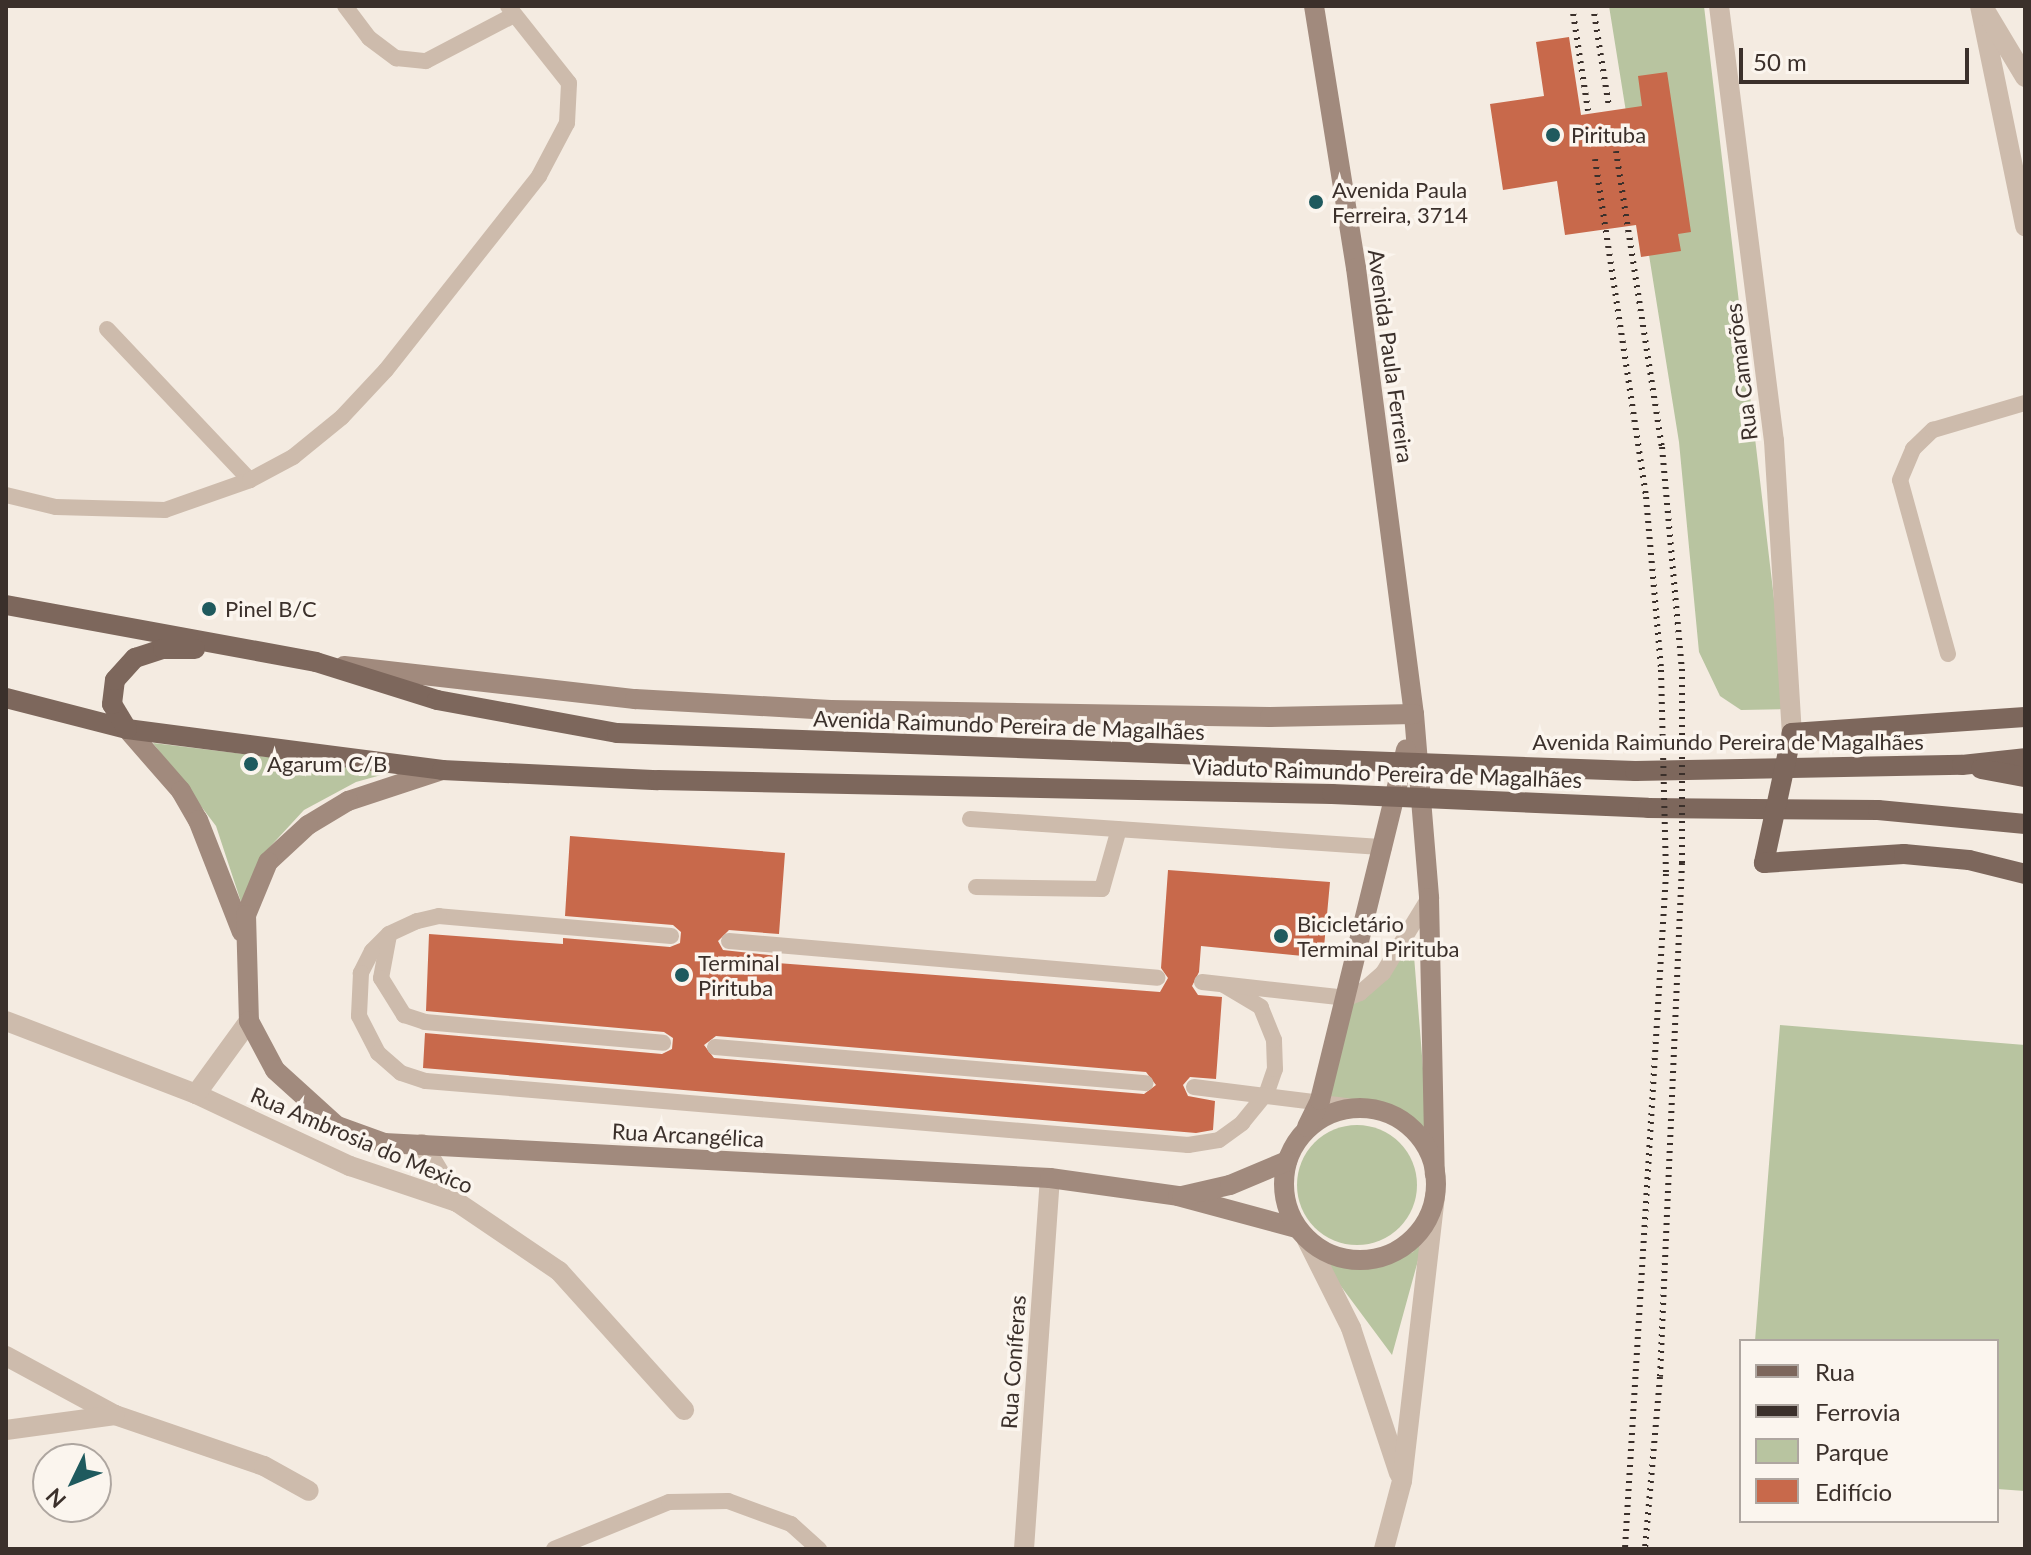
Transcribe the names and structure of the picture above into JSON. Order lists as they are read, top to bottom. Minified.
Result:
{"streets":{"main road":["Avenida Paula Ferreira","Avenida Raimundo Pereira de Magalhães","Viaduto Raimundo Pereira de Magalhães","Rua Arcangélica"],"street":["Rua Camarões","Rua Ambrosia do Mexico","Rua Coníferas"]},"crossings":[["Avenida Paula Ferreira","Rua Arcangélica"],["Rua Arcangélica","Rua Coníferas"]],"places":["Pirituba","Avenida Paula Ferreira, 3714","Pinel B/C","Agarum C/B","Bicicletário Terminal Pirituba","Terminal Pirituba"],"legend":["Rua","Ferrovia","Parque","Edifício"],"scale_bar":"50 m","north":"bottom left"}
